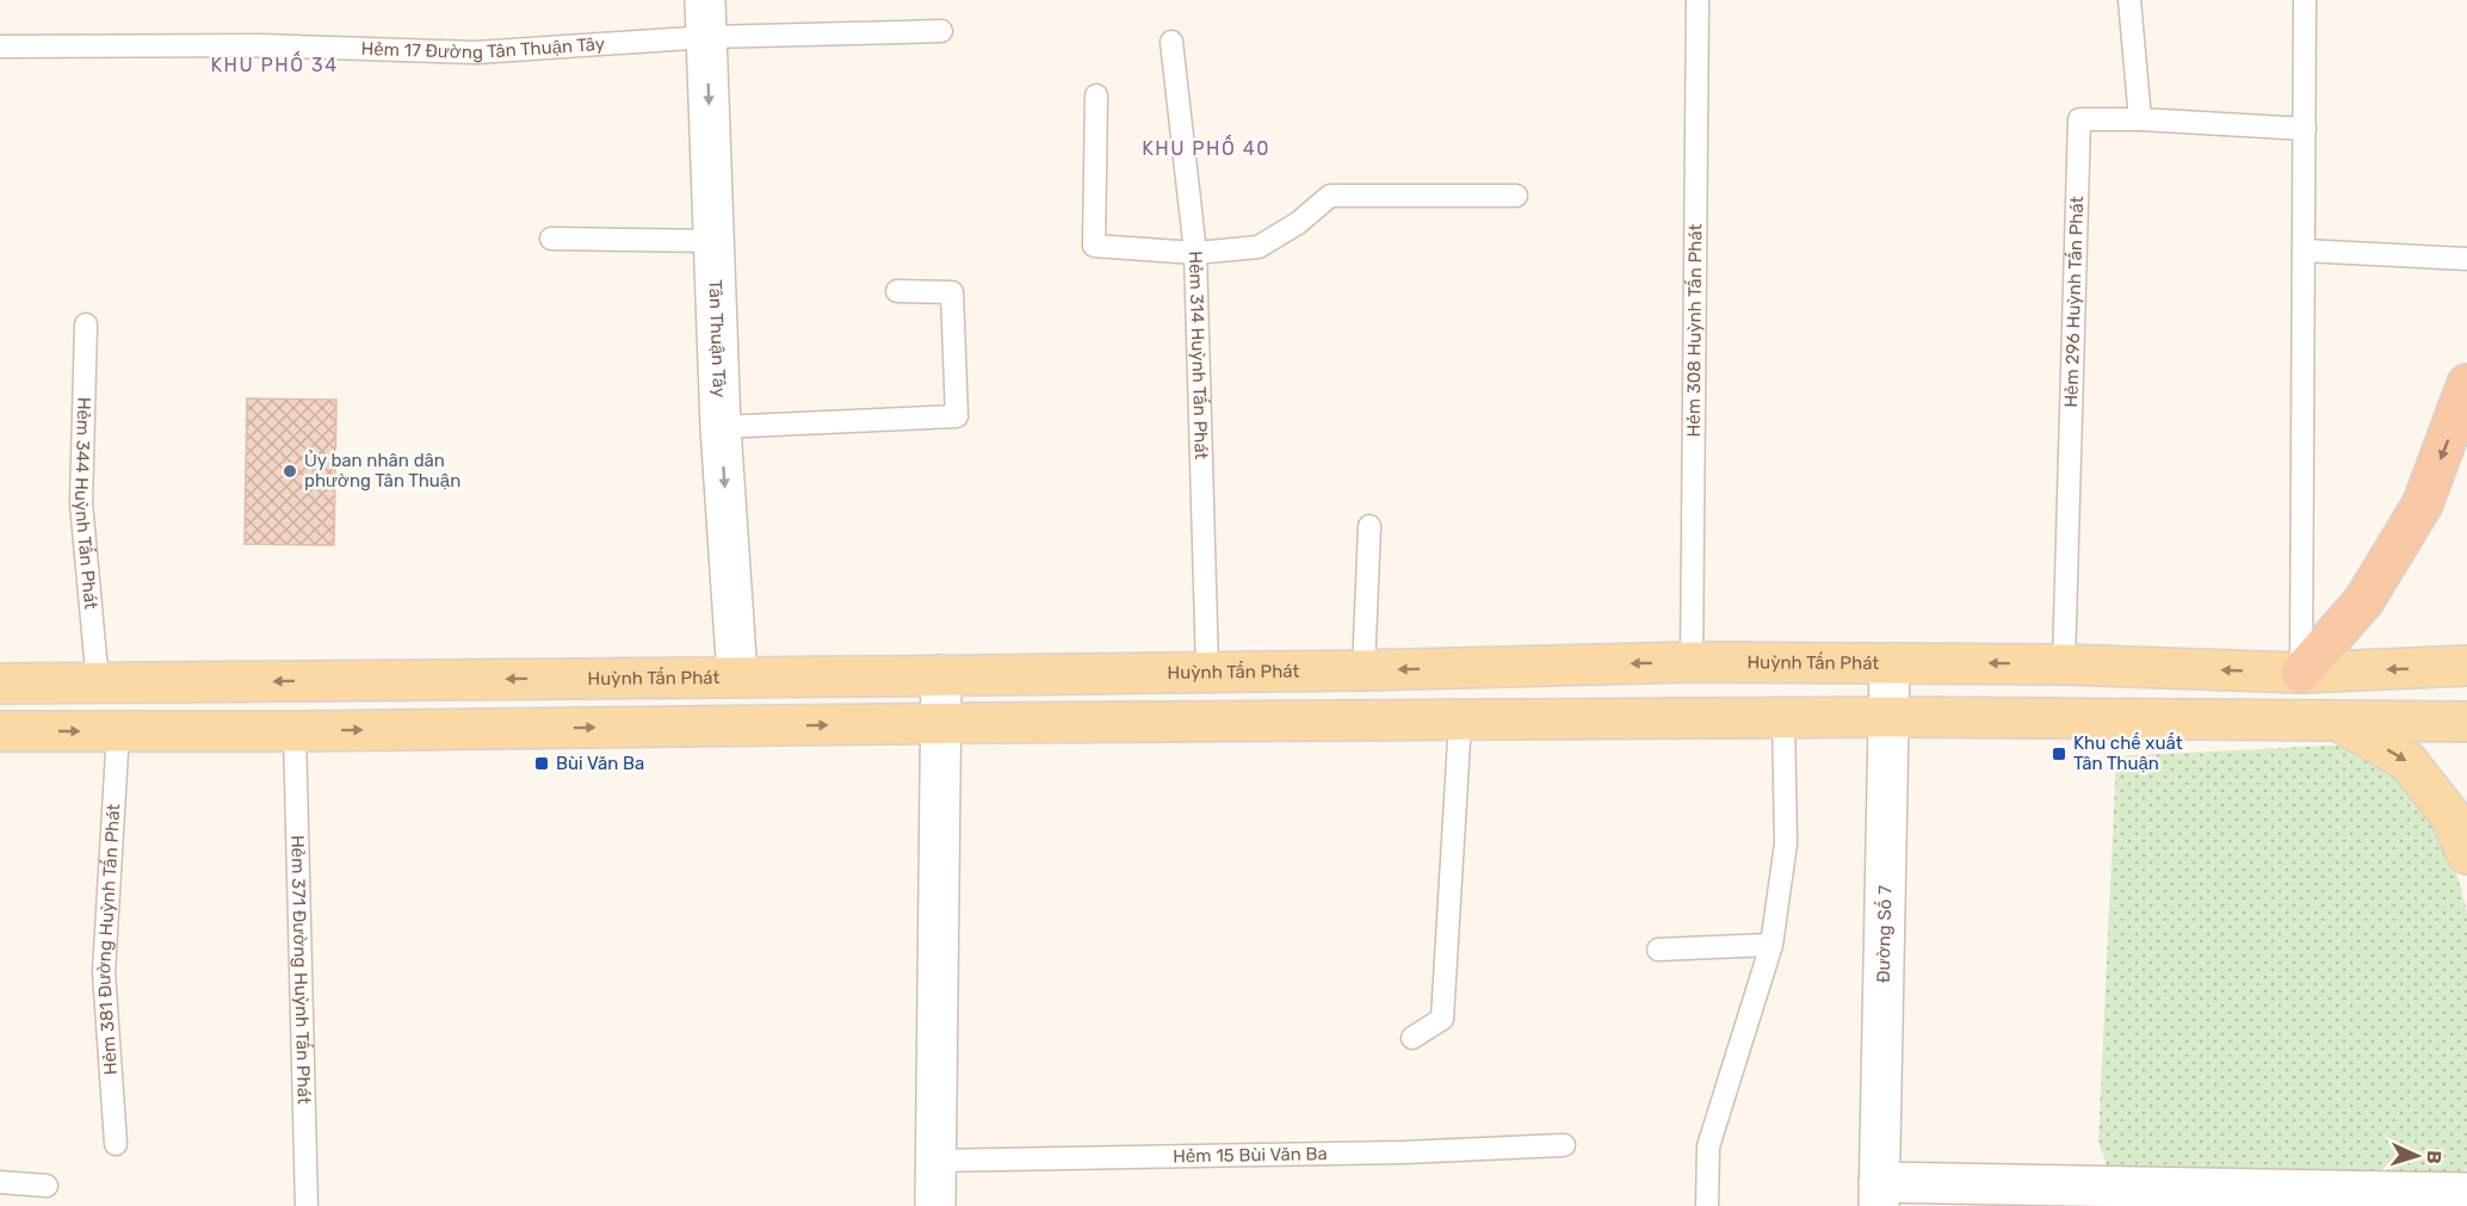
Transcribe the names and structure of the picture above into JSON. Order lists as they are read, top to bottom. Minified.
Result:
{"streets":{"main road":["Huỳnh Tấn Phát"],"street":["Tân Thuận Tây","Đường Số 7"],"lane":["Hẻm 17 Đường Tân Thuận Tây","Hẻm 296 Huỳnh Tấn Phát","Hẻm 308 Huỳnh Tấn Phát","Hẻm 314 Huỳnh Tấn Phát","Hẻm 344 Huỳnh Tấn Phát","Hẻm 381 Đường Huỳnh Tấn Phát","Hẻm 371 Đường Huỳnh Tấn Phát","Hẻm 15 Bùi Văn Ba"]},"crossings":[["Hẻm 17 Đường Tân Thuận Tây","Tân Thuận Tây"],["Hẻm 296 Huỳnh Tấn Phát","Huỳnh Tấn Phát"],["Hẻm 308 Huỳnh Tấn Phát","Huỳnh Tấn Phát"],["Tân Thuận Tây","Huỳnh Tấn Phát"],["Hẻm 314 Huỳnh Tấn Phát","Huỳnh Tấn Phát"],["Hẻm 344 Huỳnh Tấn Phát","Huỳnh Tấn Phát"],["Huỳnh Tấn Phát","Đường Số 7"]],"one_way":["Tân Thuận Tây"],"districts":["KHU PHỐ 34","KHU PHỐ 40"],"places":{"other":["Ủy ban nhân dân phường Tân Thuận"],"transit":["Khu chế xuất Tân Thuận","Bùi Văn Ba"]},"north":"right"}
